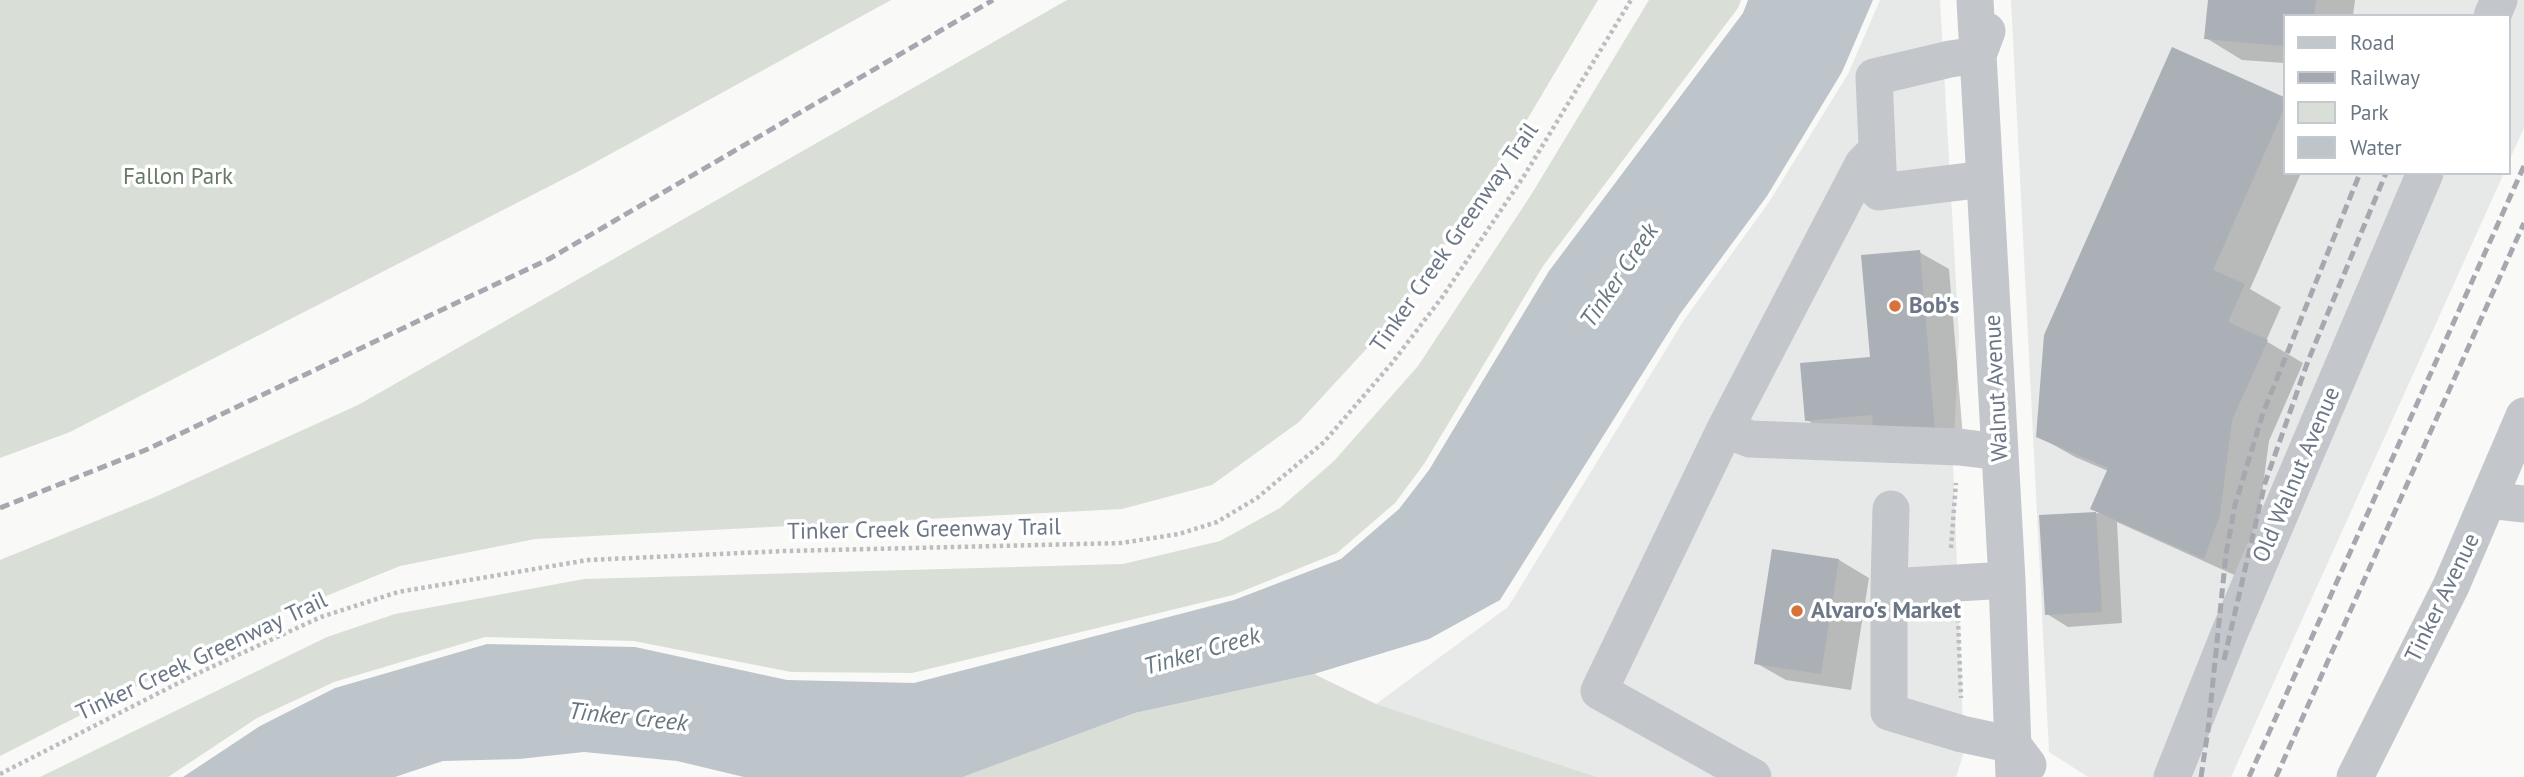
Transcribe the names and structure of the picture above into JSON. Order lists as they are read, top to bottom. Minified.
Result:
{"streets":{"street":["Walnut Avenue","Old Walnut Avenue","Tinker Avenue"],"path":["Tinker Creek Greenway Trail"]},"water":["Tinker Creek"],"parks":["Fallon Park"],"places":["Bob's","Alvaro's Market"],"legend":["Road","Railway","Park","Water"]}
